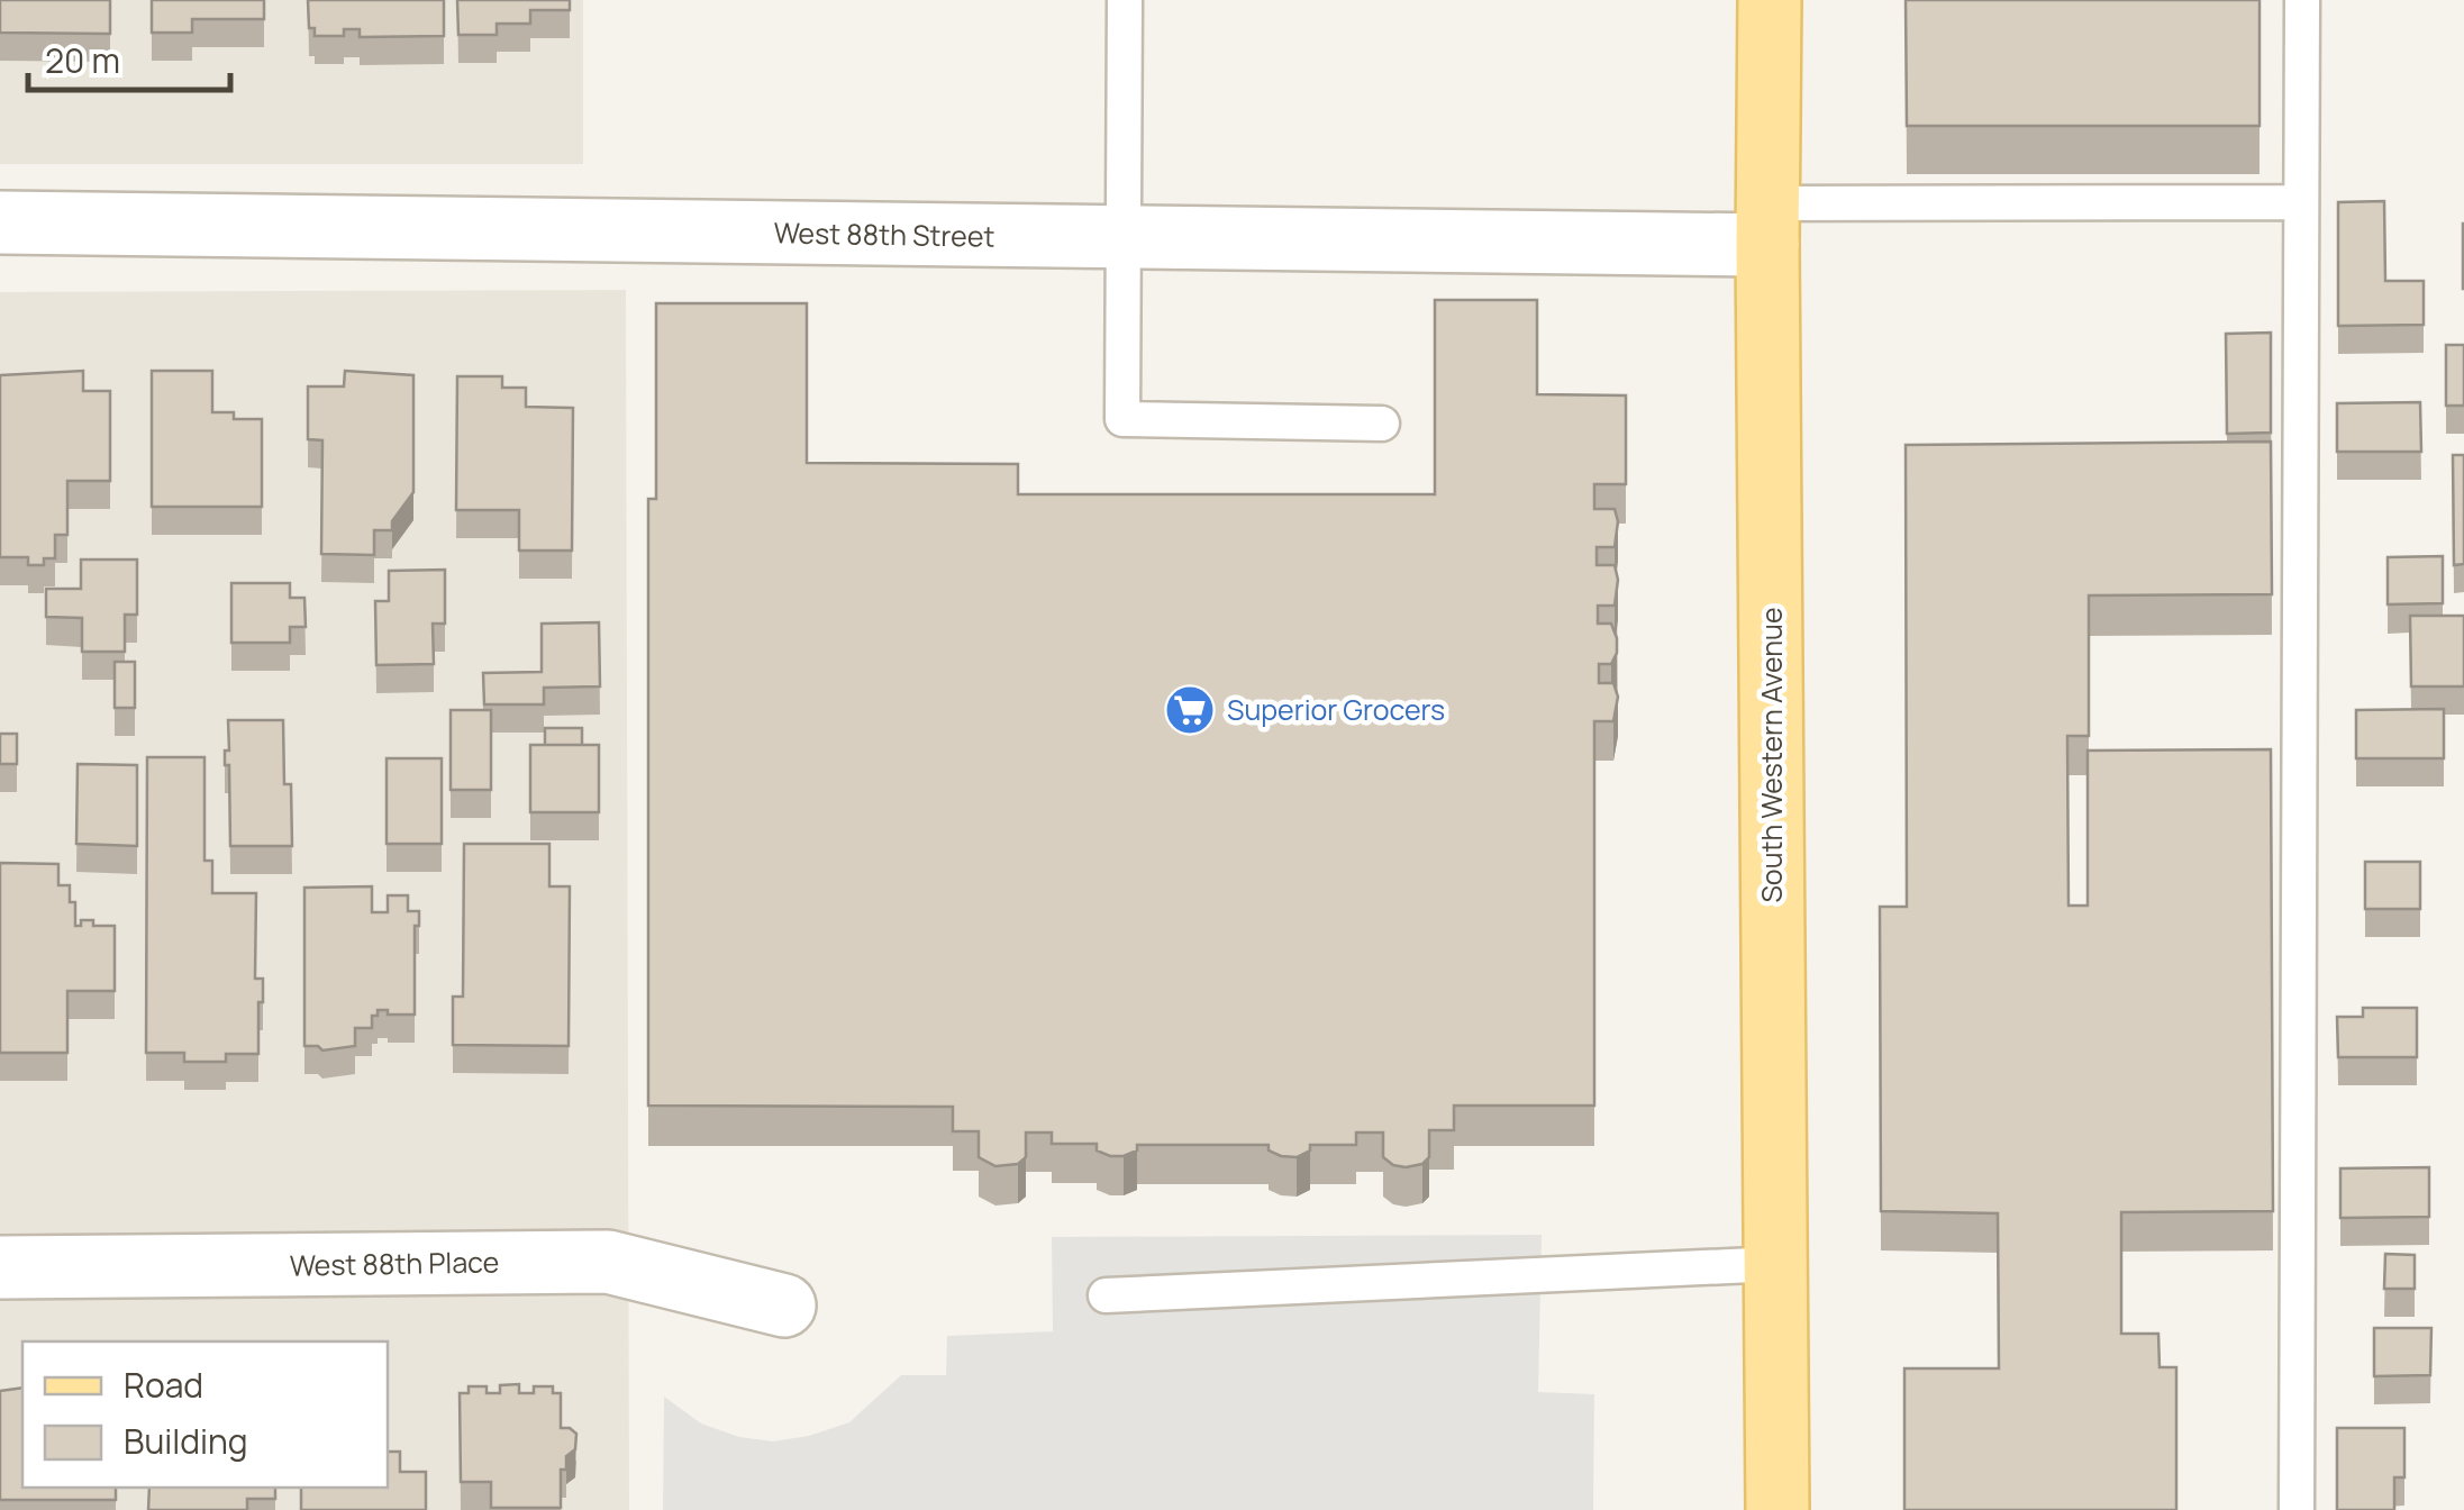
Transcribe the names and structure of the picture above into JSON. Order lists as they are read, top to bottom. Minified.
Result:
{"streets":{"main road":["South Western Avenue"],"street":["West 88th Street","West 88th Place"]},"crossings":[["West 88th Street","South Western Avenue"]],"places":{"supermarket":["Superior Grocers"]},"legend":["Road","Building"],"scale_bar":"20 m"}
